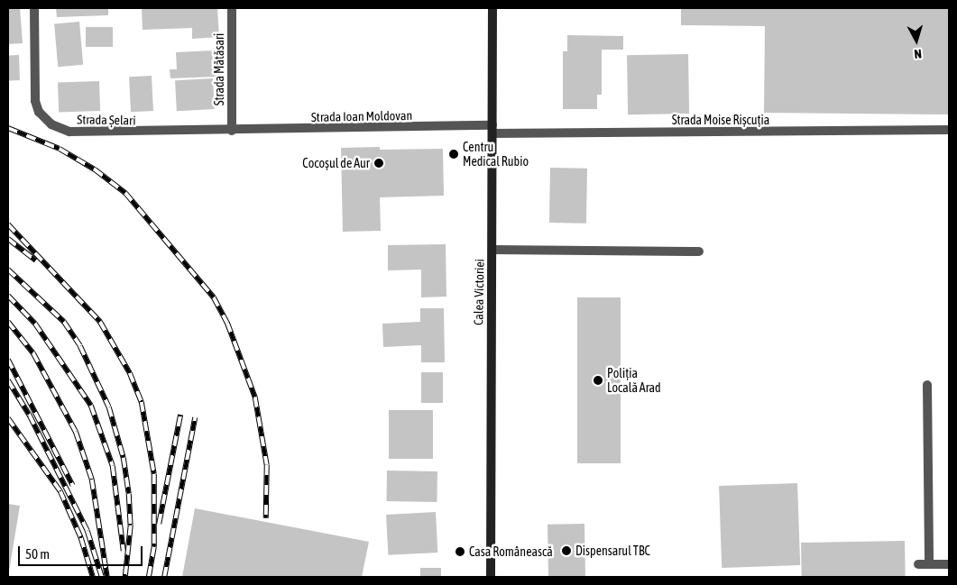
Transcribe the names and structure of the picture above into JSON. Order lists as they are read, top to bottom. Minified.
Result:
{"streets":{"main road":["Calea Victoriei"],"street":["Strada Mătăsari","Strada Ioan Moldovan","Strada Șelari","Strada Moise Rișcuția"]},"crossings":[["Strada Mătăsari","Strada Ioan Moldovan"],["Strada Mătăsari","Strada Șelari"],["Strada Ioan Moldovan","Strada Șelari"],["Strada Ioan Moldovan","Strada Moise Rișcuția"],["Strada Ioan Moldovan","Calea Victoriei"],["Strada Moise Rișcuția","Calea Victoriei"]],"places":["Centru Medical Rubio","Cocoșul de Aur","Poliția Locală Arad","Dispensarul TBC","Casa Românească"],"scale_bar":"50 m","north":"bottom"}
